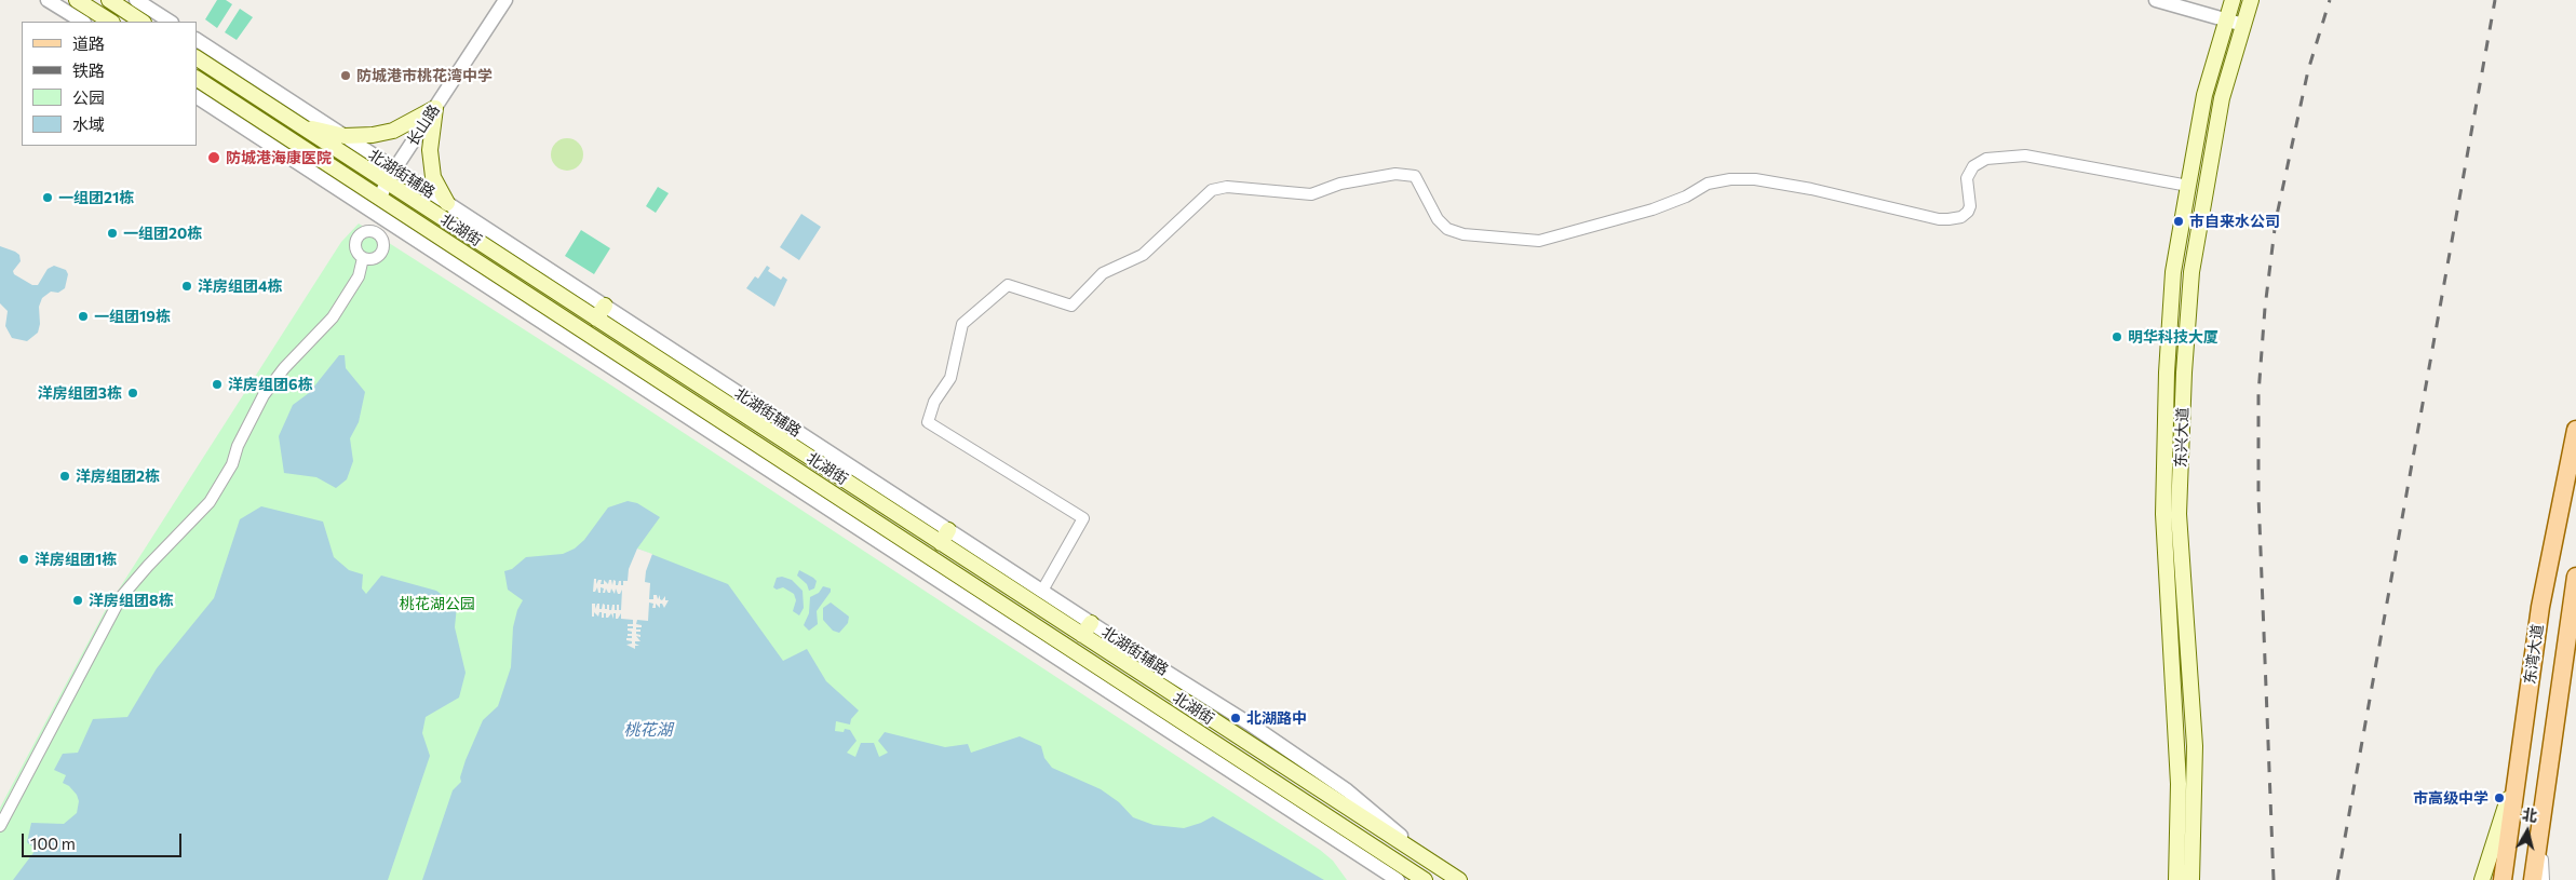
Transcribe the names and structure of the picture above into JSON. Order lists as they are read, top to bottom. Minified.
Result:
{"streets":{"main road":["北湖街","东兴大道","东湾大道"],"street":["长山路","北湖街辅路"]},"crossings":[["长山路","北湖街辅路"],["长山路","北湖街"],["北湖街辅路","北湖街"]],"water":["桃花湖"],"parks":["桃花湖公园"],"places":["防城港市桃花湾中学","防城港海康医院","一组团21栋","巿自来水公司","一组团20栋","洋房组团4栋","一组团19栋","明华科技大厦","洋房组团6栋","洋房组团3栋","洋房组团2栋","洋房组团1栋","洋房组团8栋","北湖路中","市高级中学"],"legend":["道路","铁路","公园","水域"],"scale_bar":"100 m","north":"top"}
